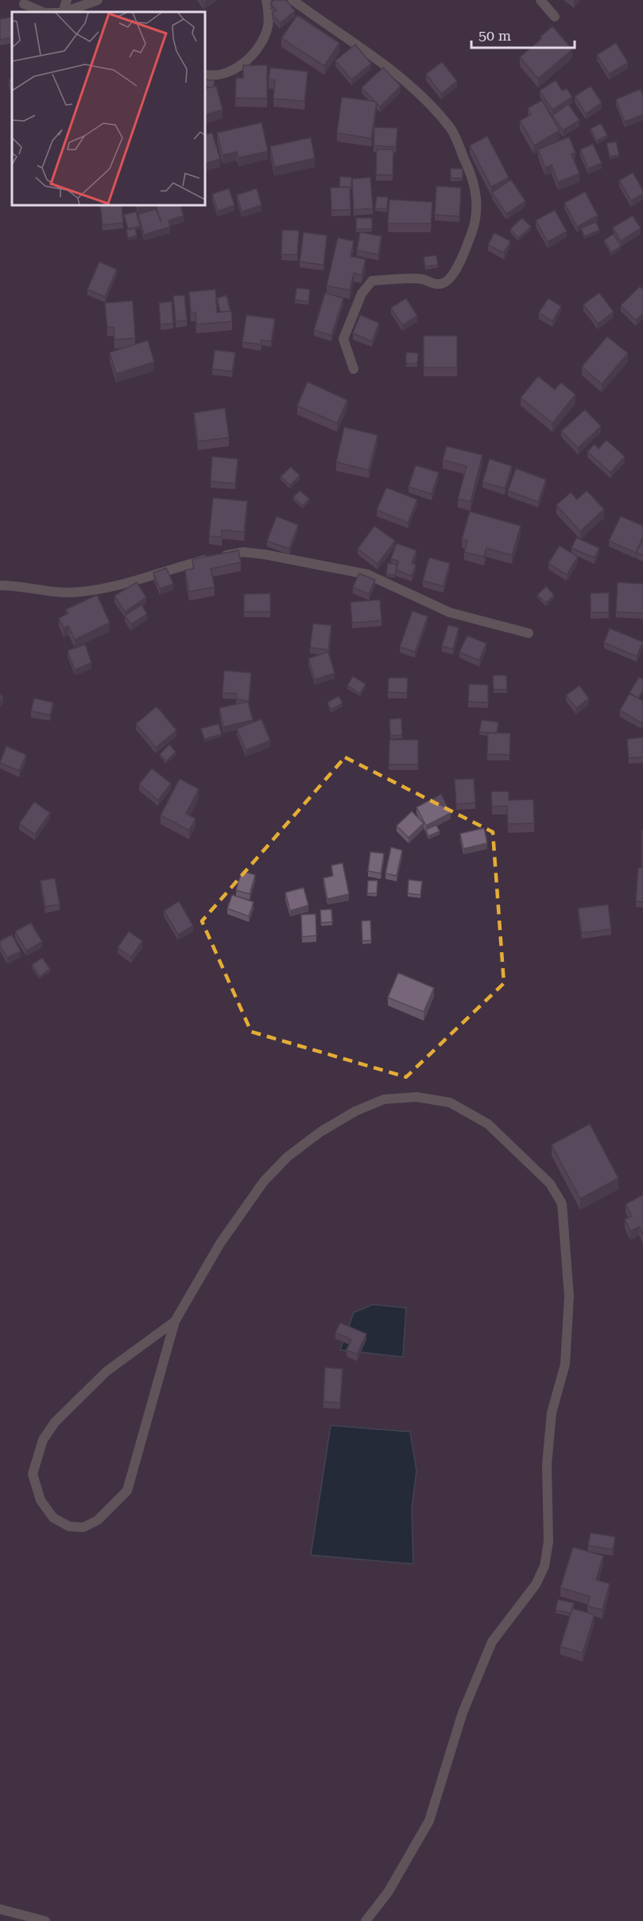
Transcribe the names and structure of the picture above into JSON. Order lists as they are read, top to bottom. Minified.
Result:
{"scale_bar":"50 m"}
